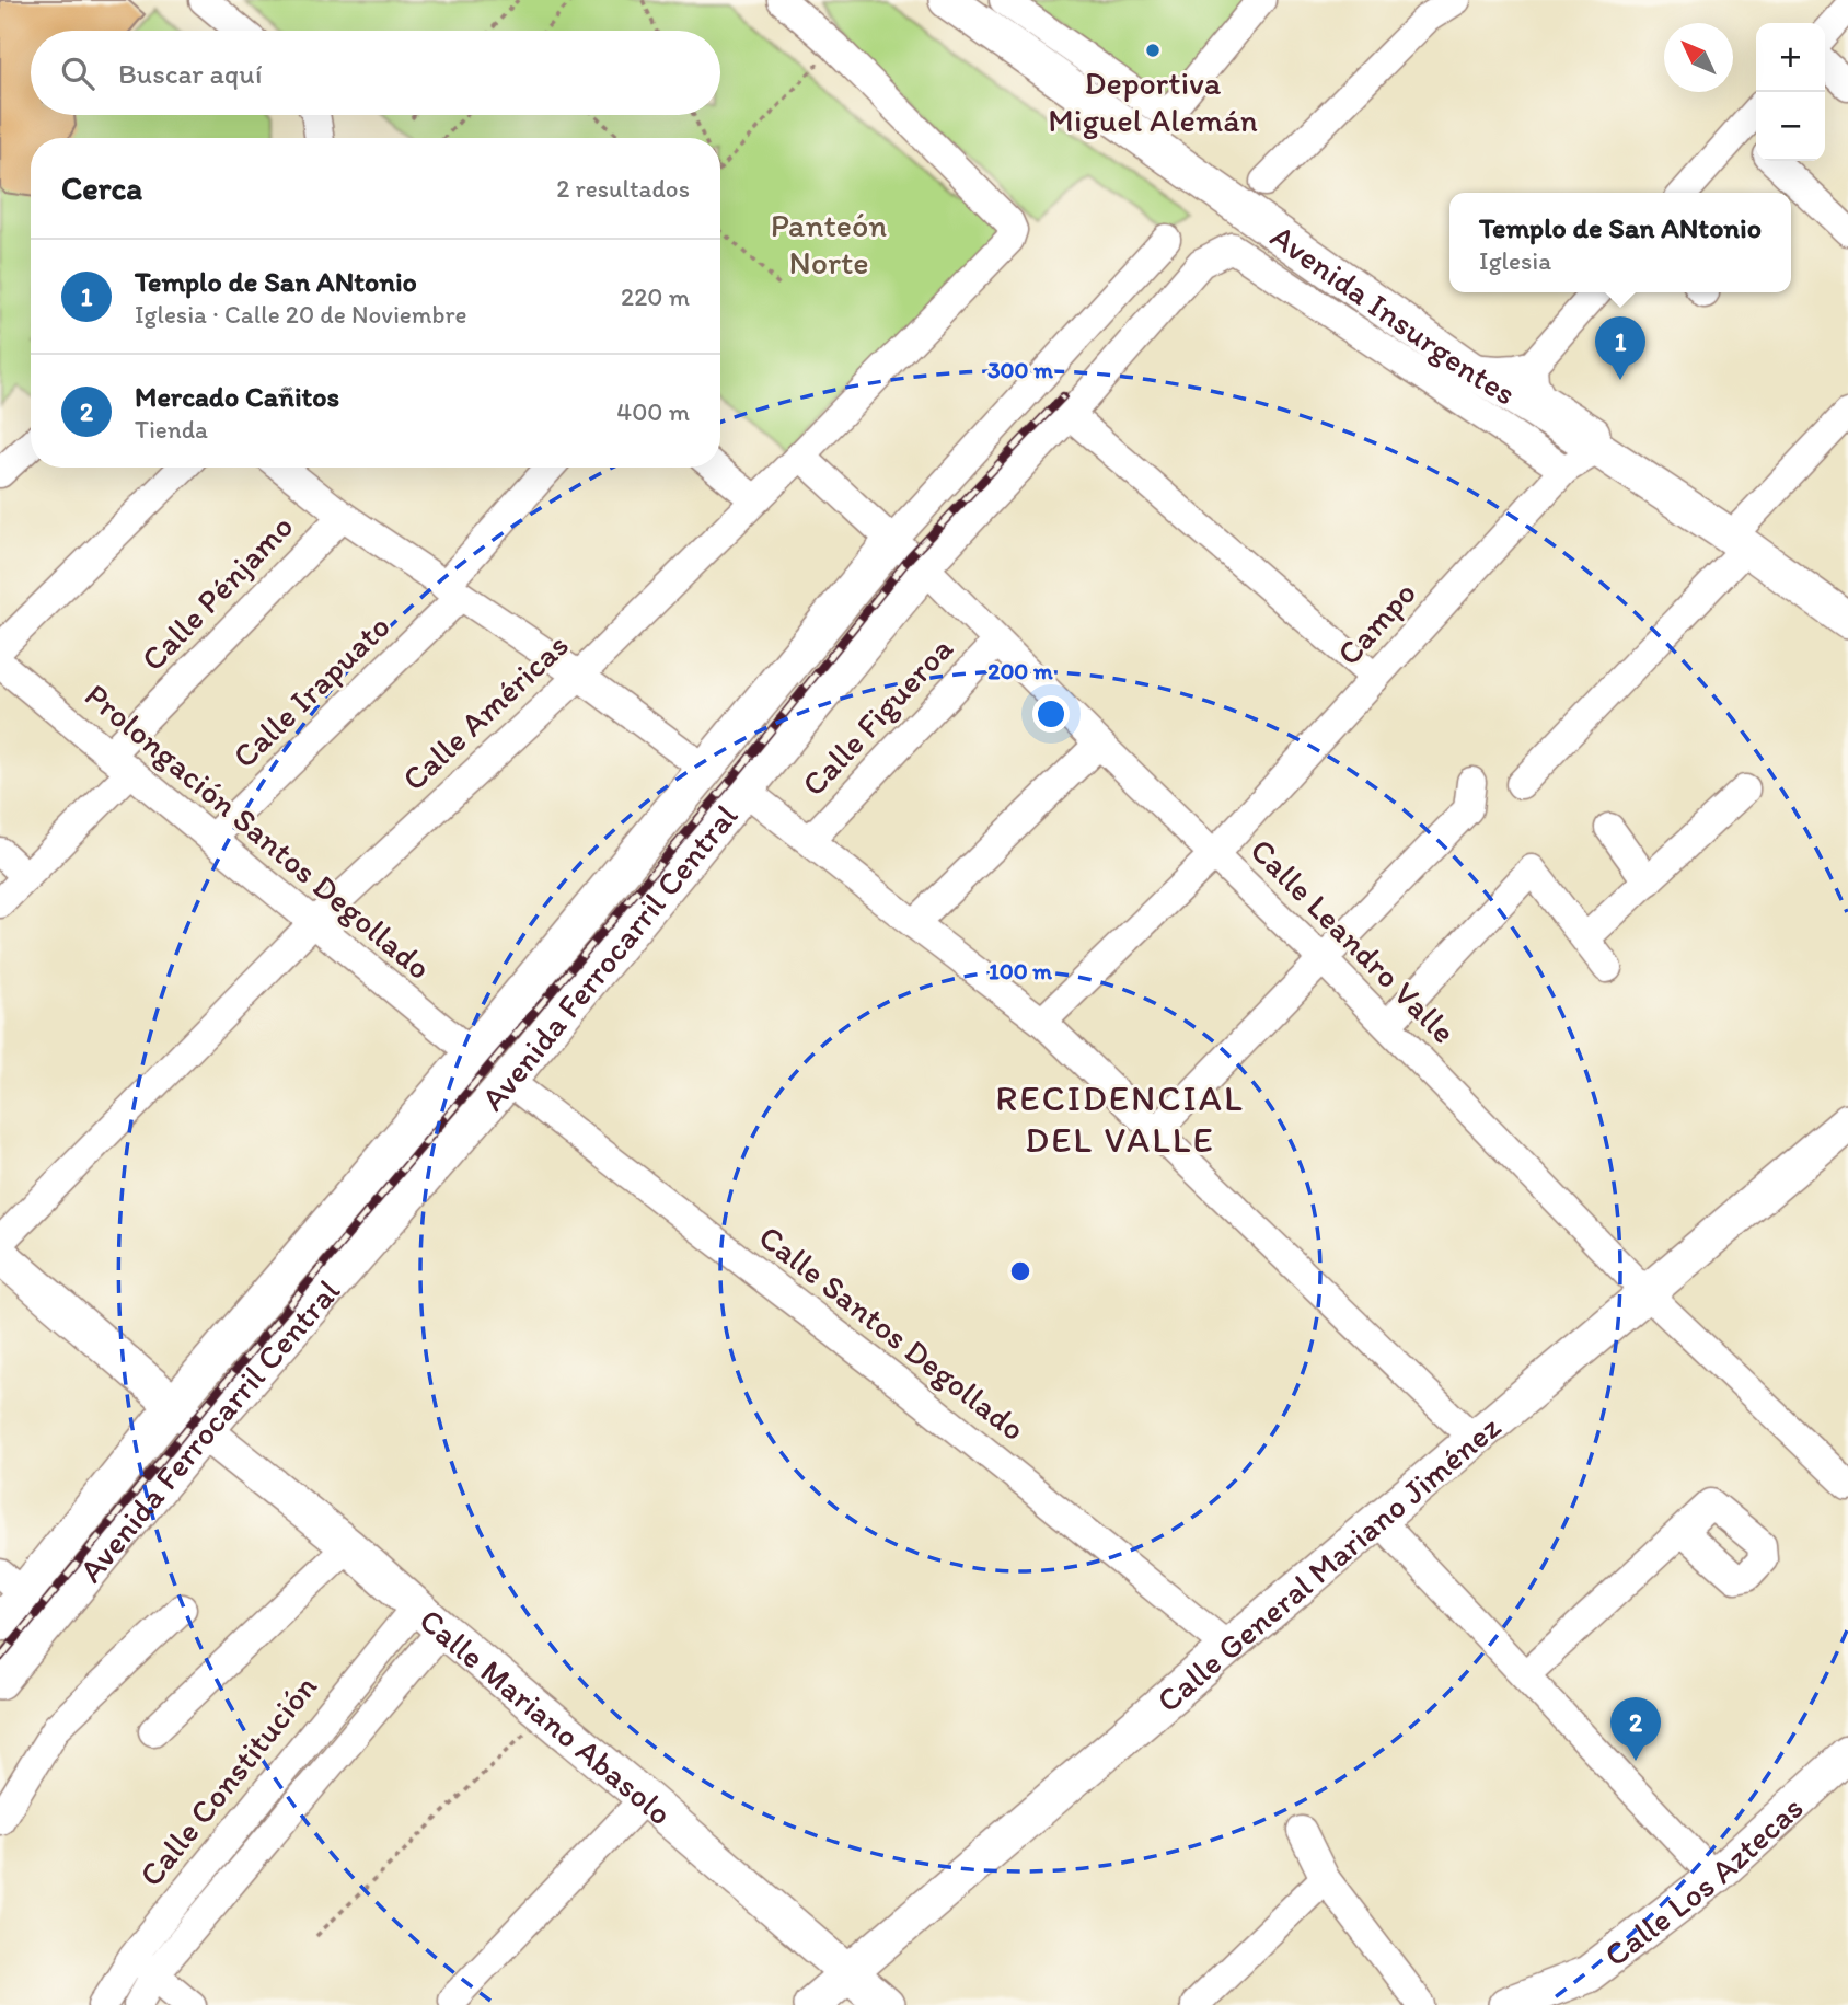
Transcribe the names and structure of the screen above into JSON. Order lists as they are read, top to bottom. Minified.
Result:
{"streets":{"main road":["Avenida Insurgentes","Avenida Ferrocarril Central","Calle General Mariano Jiménez","Calle Mariano Abasolo","Calle Los Aztecas"],"street":["Calle Pénjamo","Campo","Calle Irapuato","Calle Américas","Calle Figueroa","Prolongación Santos Degollado","Calle Leandro Valle","Calle Santos Degollado","Calle Constitución"]},"crossings":[["Avenida Insurgentes","Campo"],["Calle Pénjamo","Prolongación Santos Degollado"],["Campo","Calle Leandro Valle"],["Campo","Avenida Ferrocarril Central"],["Calle Irapuato","Prolongación Santos Degollado"],["Calle Américas","Prolongación Santos Degollado"],["Calle Américas","Calle Leandro Valle"],["Calle Figueroa","Calle Leandro Valle"],["Prolongación Santos Degollado","Avenida Ferrocarril Central"],["Calle Leandro Valle","Avenida Ferrocarril Central"],["Calle Leandro Valle","Calle General Mariano Jiménez"],["Avenida Ferrocarril Central","Calle Santos Degollado"],["Avenida Ferrocarril Central","Calle Mariano Abasolo"],["Calle Santos Degollado","Calle General Mariano Jiménez"],["Calle General Mariano Jiménez","Calle Mariano Abasolo"],["Calle Mariano Abasolo","Calle Constitución"]],"districts":["RECIDENCIAL DEL VALLE"],"parks":["Panteón Norte"],"places":["Deportiva Miguel Alemán"],"north":"top left","page":{"map_buttons":["+","−"],"search":"Buscar aquí","heading":["Cerca","2 resultados"],"popup":["Templo de San ANtonio","Iglesia"],"list":[{"mark":"1","name":"Templo de San ANtonio","note":"Iglesia · Calle 20 de Noviembre","value":"220 m"},{"mark":"2","name":"Mercado Cañitos","note":"Tienda","value":"400 m"}],"pins":["1","2"]},"rings":["300 m","200 m","100 m"]}
